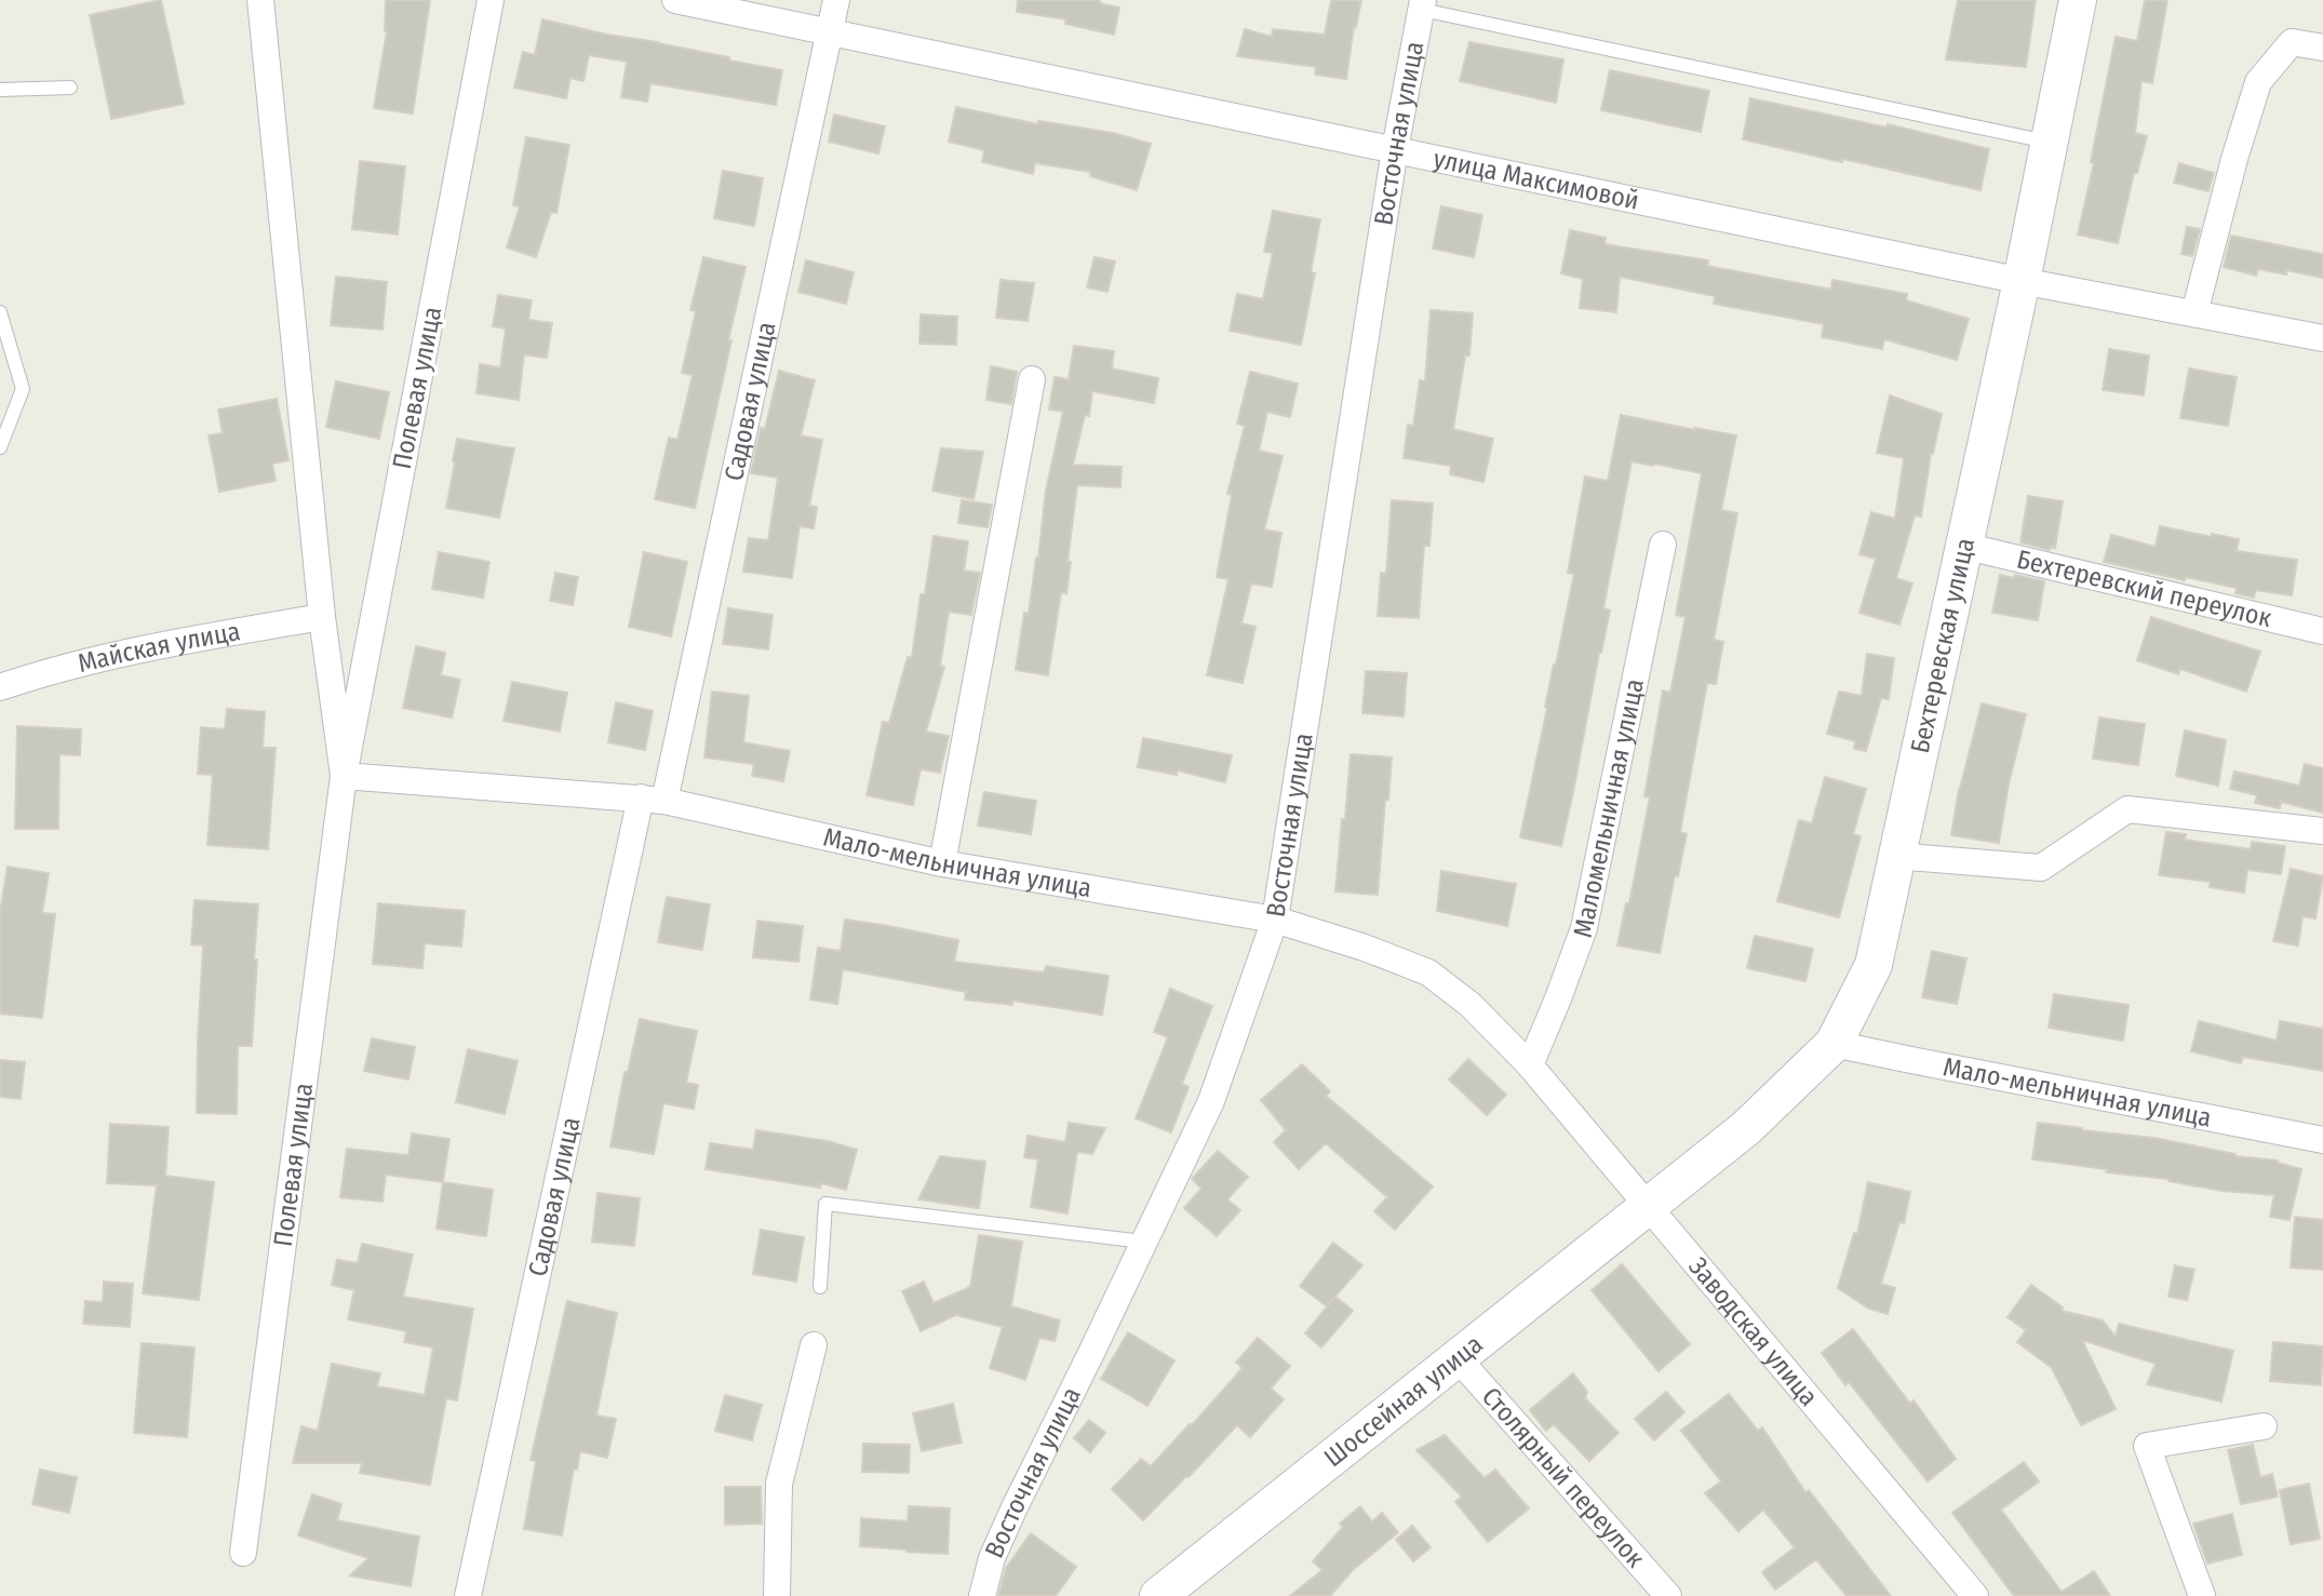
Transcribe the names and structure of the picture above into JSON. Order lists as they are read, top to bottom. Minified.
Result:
{"streets":{"main road":["Бехтеревская улица","Шоссейная улица"],"street":["Восточная улица","улица Максимовой","Полевая улица","Садовая улица","Бехтеревский переулок","Майская улица","Маломельничная улица","Мало-мельничная улица","Заводская улица","Столярный переулок"]},"crossings":[["Восточная улица","улица Максимовой"],["Восточная улица","Мало-мельничная улица"],["улица Максимовой","Садовая улица"],["улица Максимовой","Бехтеревская улица"],["Полевая улица","Майская улица"],["Полевая улица","Мало-мельничная улица"],["Садовая улица","Мало-мельничная улица"],["Бехтеревский переулок","Бехтеревская улица"],["Бехтеревская улица","Мало-мельничная улица"],["Бехтеревская улица","Заводская улица"],["Бехтеревская улица","Шоссейная улица"],["Маломельничная улица","Мало-мельничная улица"],["Маломельничная улица","Заводская улица"],["Мало-мельничная улица","Заводская улица"],["Заводская улица","Шоссейная улица"],["Шоссейная улица","Столярный переулок"]]}
